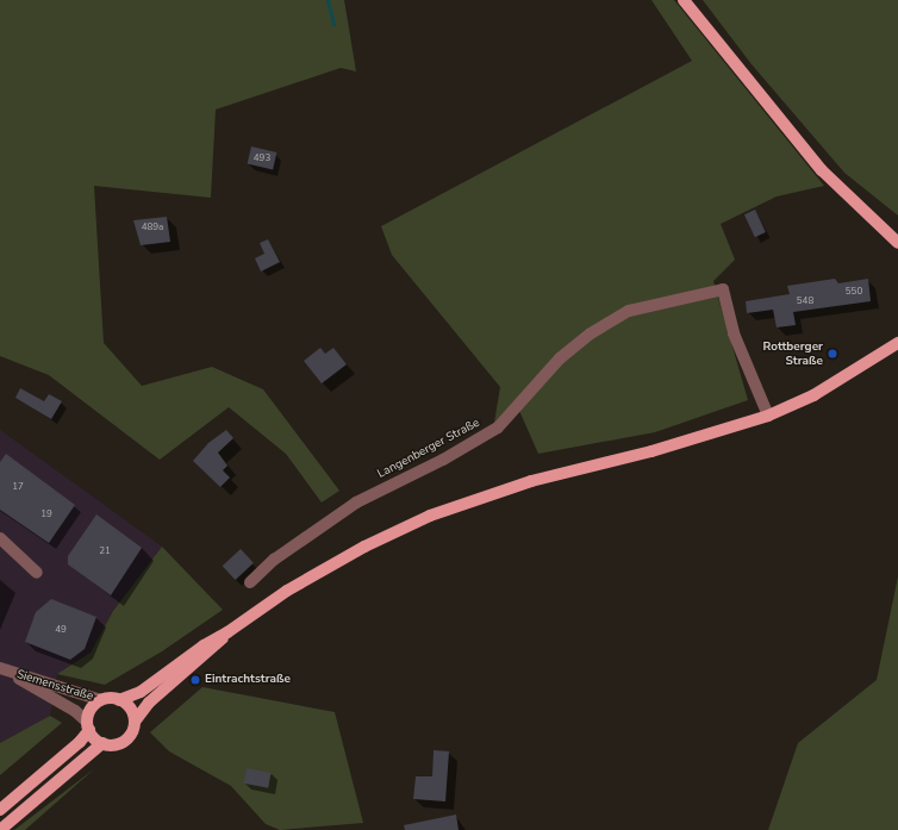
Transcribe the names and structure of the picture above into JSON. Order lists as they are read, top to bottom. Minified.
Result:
{"streets":{"street":["Langenberger Straße","Siemensstraße"]},"places":["Rottberger Straße","Eintrachtstraße"],"house_numbers":["493","489a","550","548","17","19","21","49"]}
